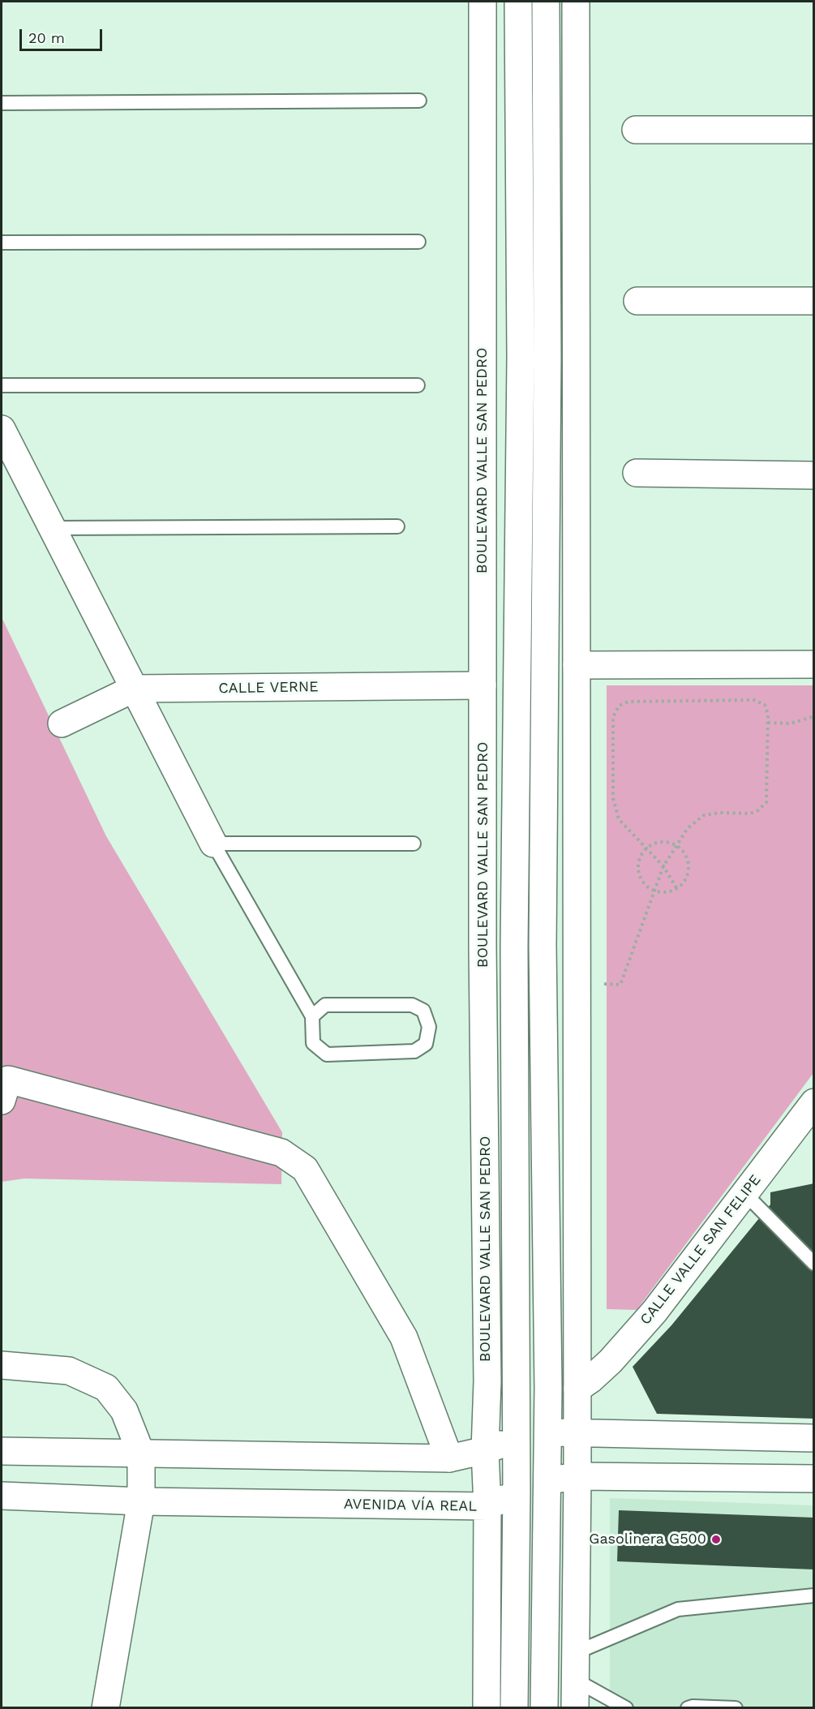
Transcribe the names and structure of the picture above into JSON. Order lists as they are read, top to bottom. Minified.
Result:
{"streets":{"main road":["BOULEVARD VALLE SAN PEDRO","CALLE VERNE","CALLE VALLE SAN FELIPE","AVENIDA VÍA REAL"]},"crossings":[["BOULEVARD VALLE SAN PEDRO","CALLE VERNE"],["BOULEVARD VALLE SAN PEDRO","AVENIDA VÍA REAL"]],"places":["Gasolinera G500"],"scale_bar":"20 m"}
